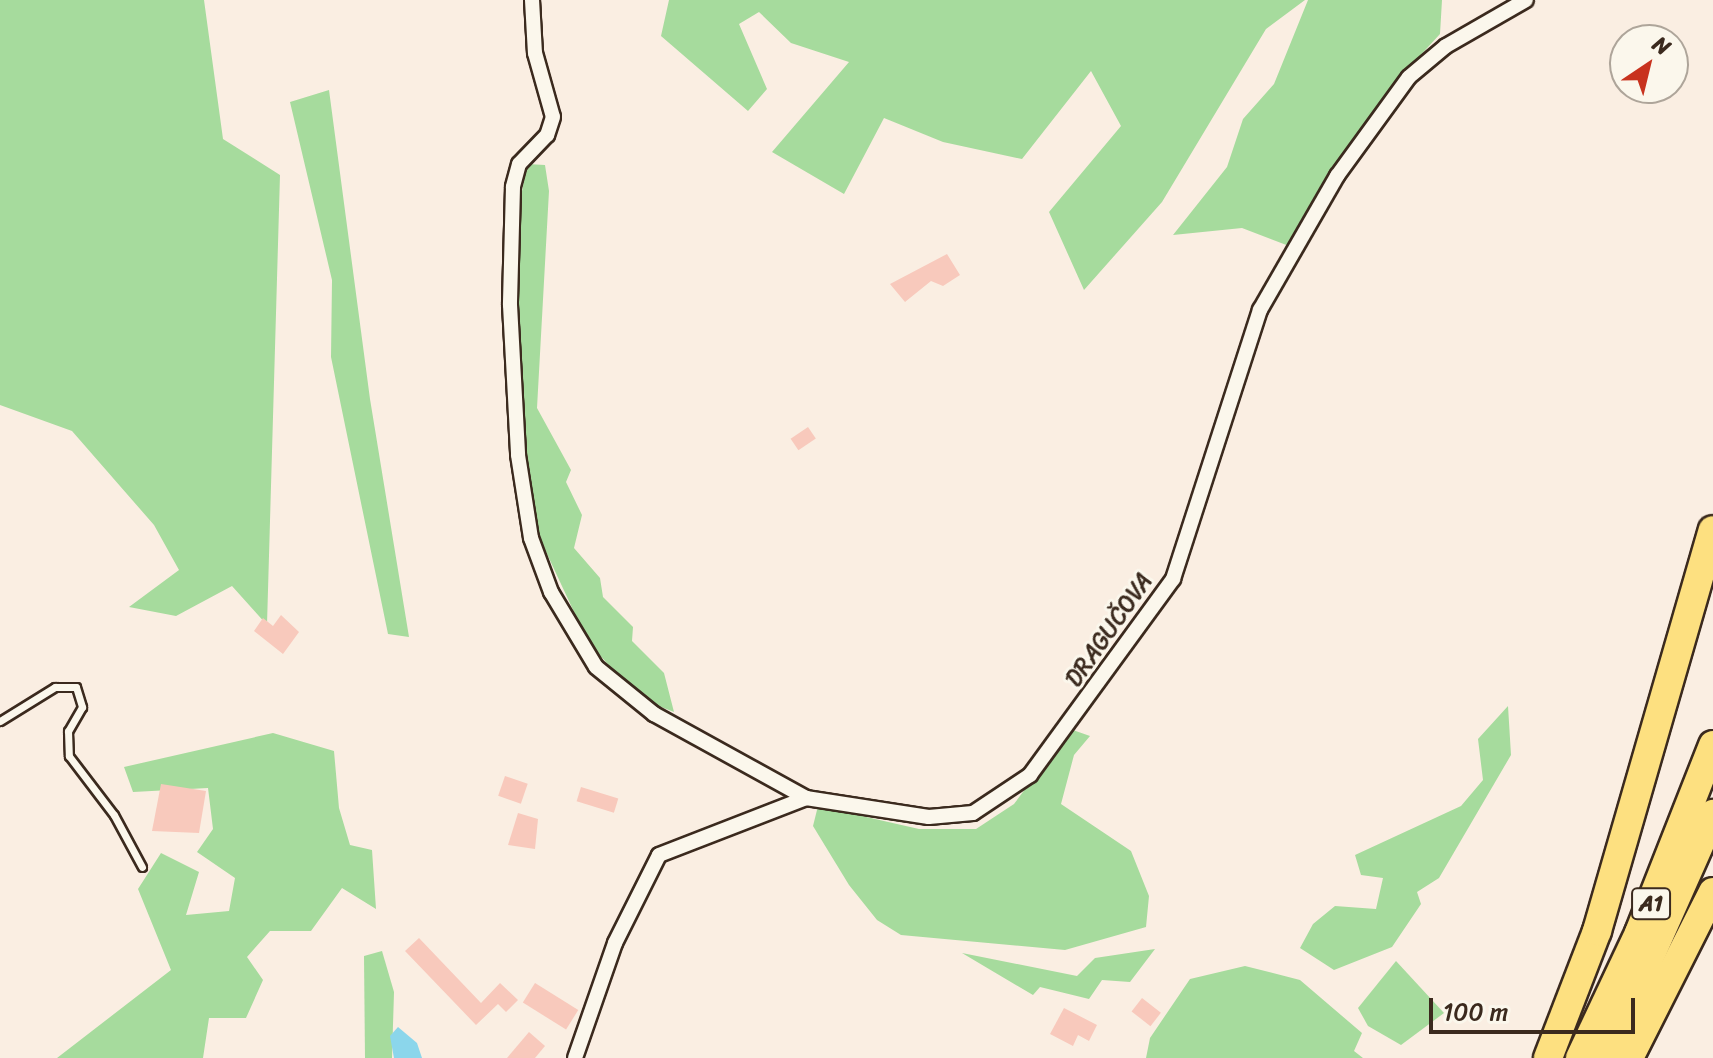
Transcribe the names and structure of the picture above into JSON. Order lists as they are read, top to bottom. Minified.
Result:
{"streets":{"highway":["A1"],"street":["DRAGUČOVA"]},"scale_bar":"100 m","north":"top right"}
